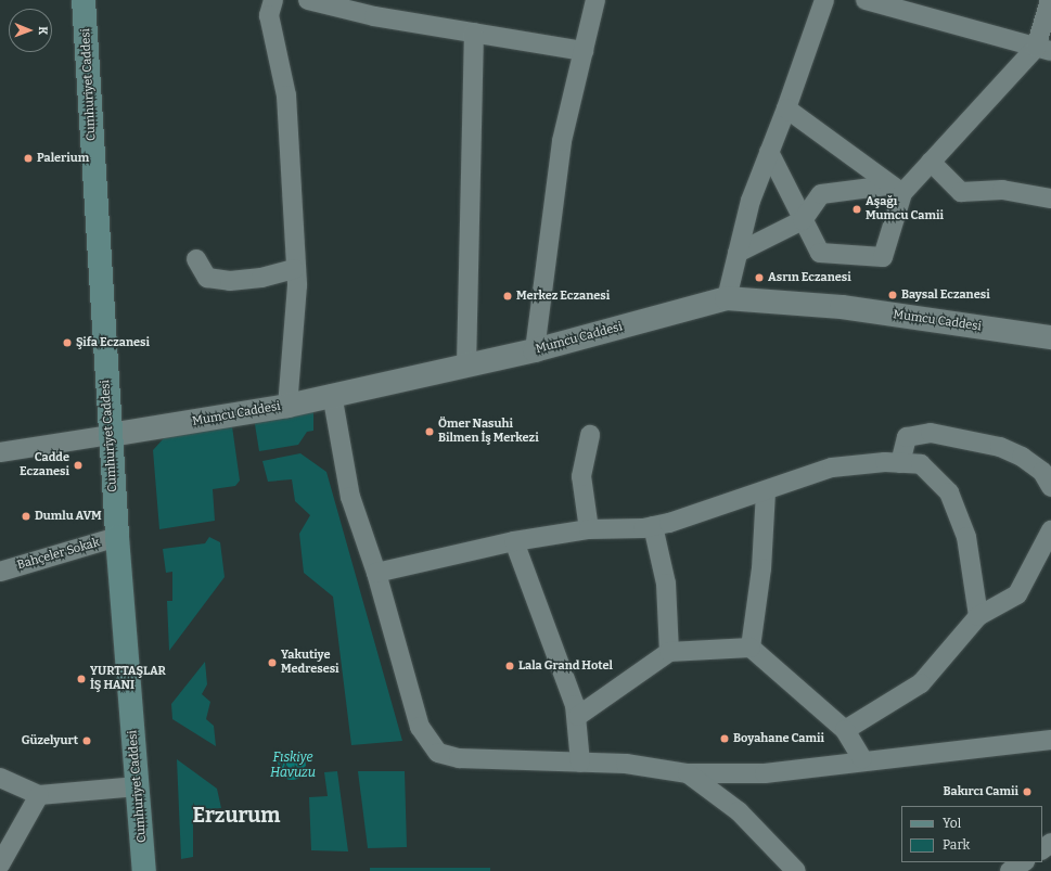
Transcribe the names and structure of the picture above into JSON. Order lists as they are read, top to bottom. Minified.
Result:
{"streets":{"main road":["Cumhuriyet Caddesi"],"street":["Mumcu Caddesi","Bahçeler Sokak"]},"crossings":[["Cumhuriyet Caddesi","Mumcu Caddesi"],["Cumhuriyet Caddesi","Bahçeler Sokak"]],"districts":["Erzurum"],"water":["Fıskiye Havuzu"],"places":["Palerium","Aşağı Mumcu Camii","Asrın Eczanesi","Baysal Eczanesi","Merkez Eczanesi","Şifa Eczanesi","Ömer Nasuhi Bilmen İş Merkezi","Cadde Eczanesi","Dumlu AVM","Yakutiye Medresesi","Lala Grand Hotel","YURTTAŞLAR İŞ HANI","Boyahane Camii","Güzelyurt","Bakırcı Camii"],"legend":["Yol","Park"],"north":"right"}
